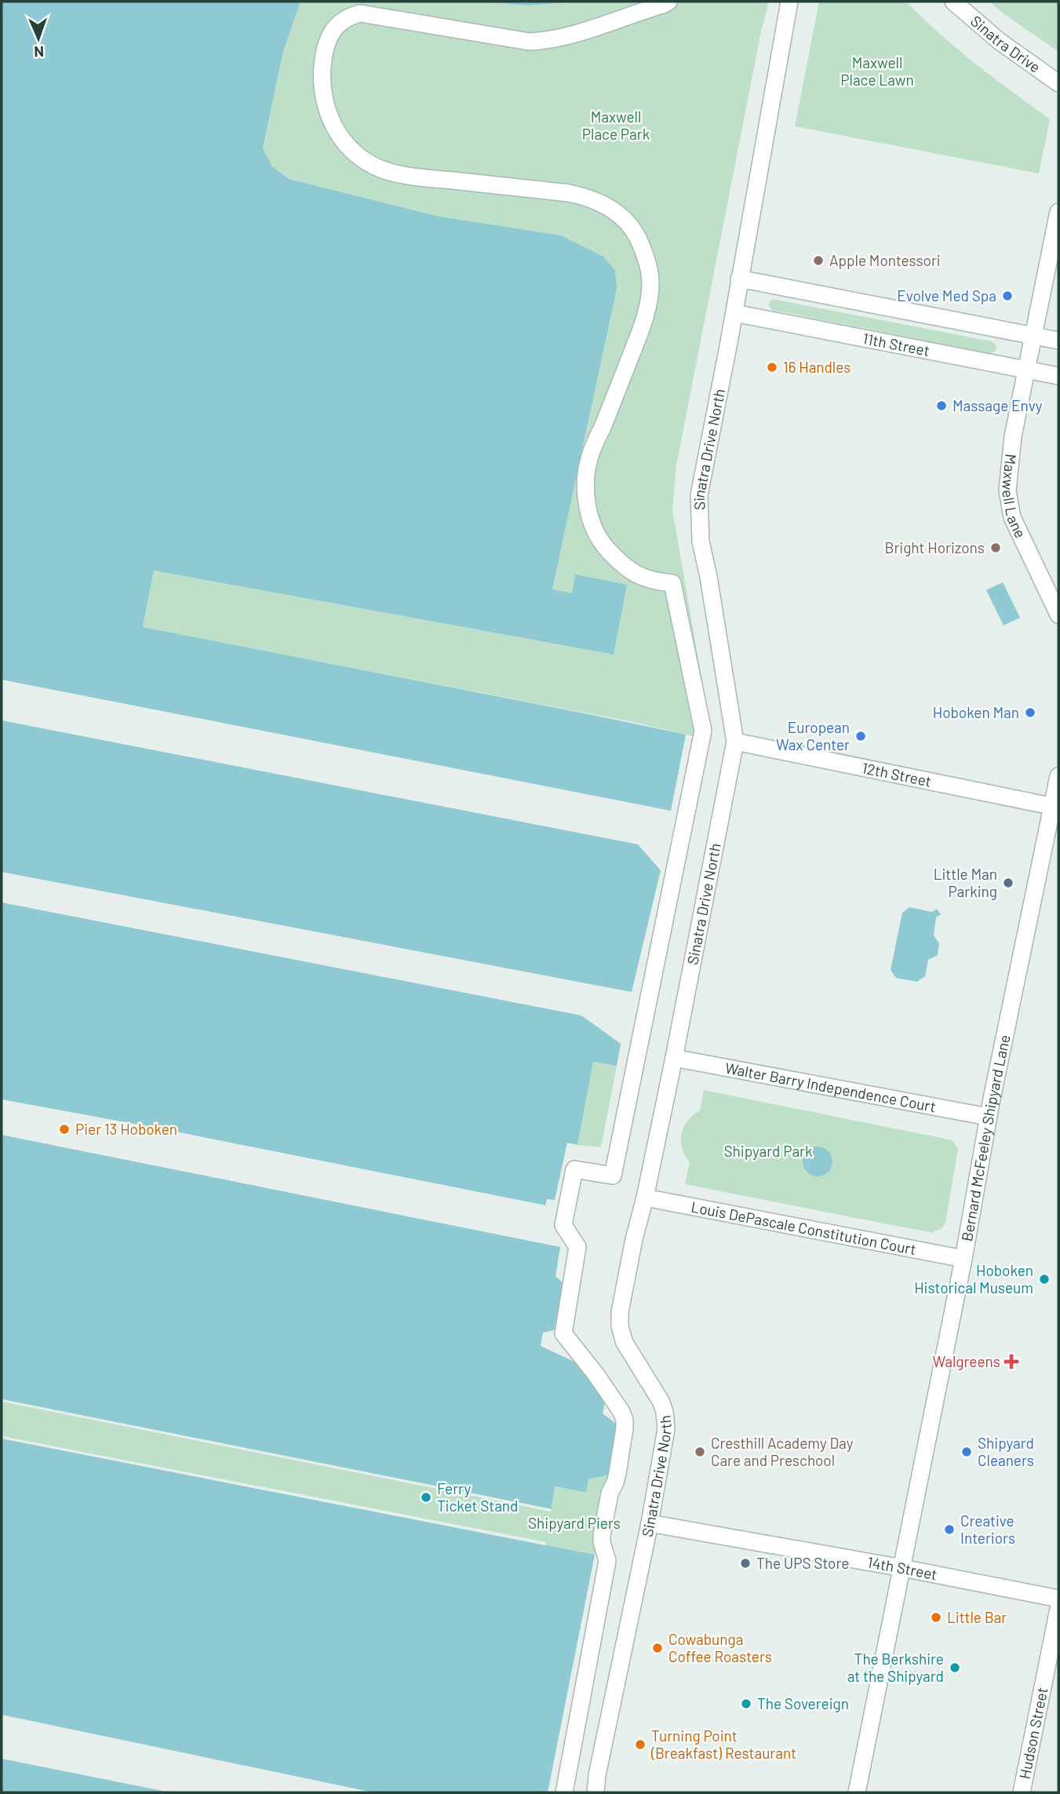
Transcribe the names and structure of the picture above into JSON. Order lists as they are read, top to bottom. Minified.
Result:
{"streets":{"street":["Sinatra Drive","11th Street","Sinatra Drive North","Maxwell Lane","12th Street","Walter Barry Independence Court","Bernard McFeeley Shipyard Lane","Louis DePascale Constitution Court","14th Street","Hudson Street"]},"crossings":[["11th Street","Sinatra Drive North"],["11th Street","Maxwell Lane"],["Sinatra Drive North","12th Street"],["Sinatra Drive North","Walter Barry Independence Court"],["Sinatra Drive North","Louis DePascale Constitution Court"],["Sinatra Drive North","14th Street"],["12th Street","Bernard McFeeley Shipyard Lane"],["Walter Barry Independence Court","Bernard McFeeley Shipyard Lane"],["Bernard McFeeley Shipyard Lane","Louis DePascale Constitution Court"],["Bernard McFeeley Shipyard Lane","14th Street"]],"parks":["Maxwell Place Lawn","Maxwell Place Park","Shipyard Park","Shipyard Piers"],"places":{"other":["Apple Montessori","Evolve Med Spa","16 Handles","Massage Envy","Bright Horizons","Hoboken Man","European Wax Center","Little Man Parking","Pier 13 Hoboken","Hoboken Historical Museum","Cresthill Academy Day Care and Preschool","Shipyard Cleaners","Ferry Ticket Stand","Creative Interiors","The UPS Store","Little Bar","Cowabunga Coffee Roasters","The Berkshire at the Shipyard","The Sovereign","Turning Point (Breakfast) Restaurant"],"health":["Walgreens"]},"north":"bottom"}
